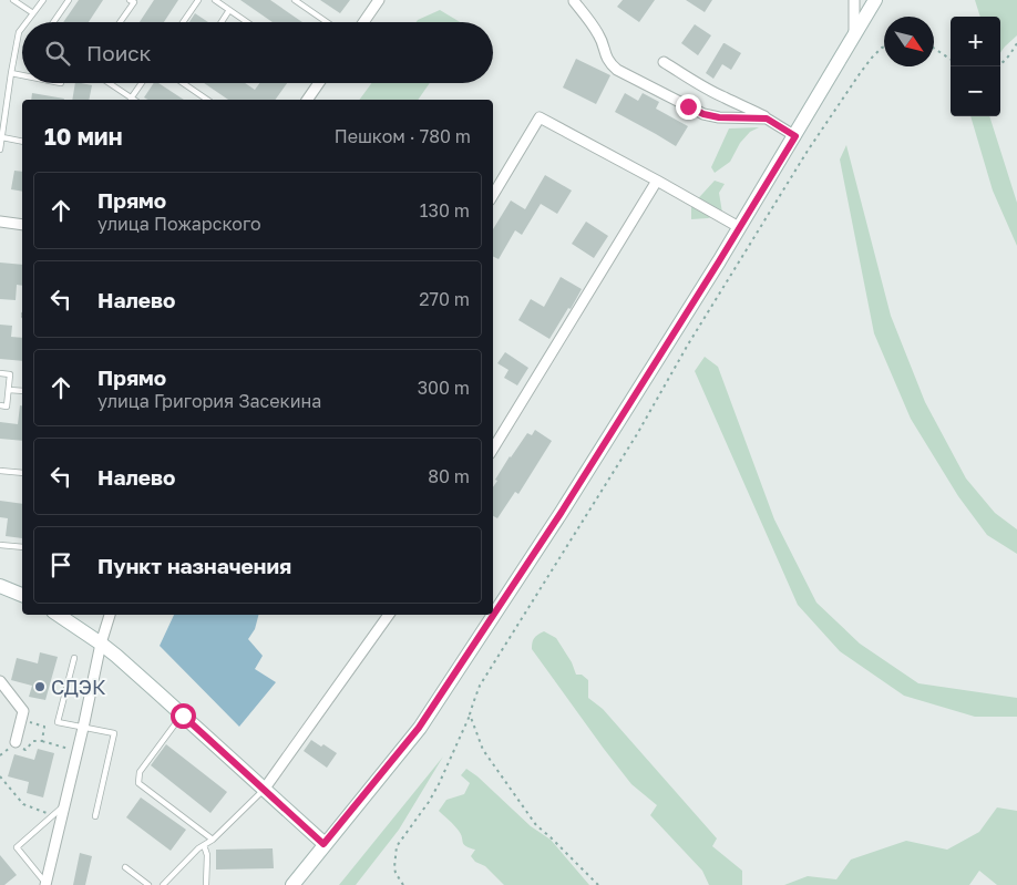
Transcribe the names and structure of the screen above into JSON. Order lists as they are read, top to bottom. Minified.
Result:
{"places":["СДЭК"],"north":"bottom right","page":{"map_buttons":["+","−"],"search":"Поиск","heading":["10 мин","Пешком · 780 m"],"list":[["Прямо","улица Пожарского","130 m"],["Налево","270 m"],["Прямо","улица Григория Засекина","300 m"],["Налево","80 m"],"Пункт назначения"]}}
